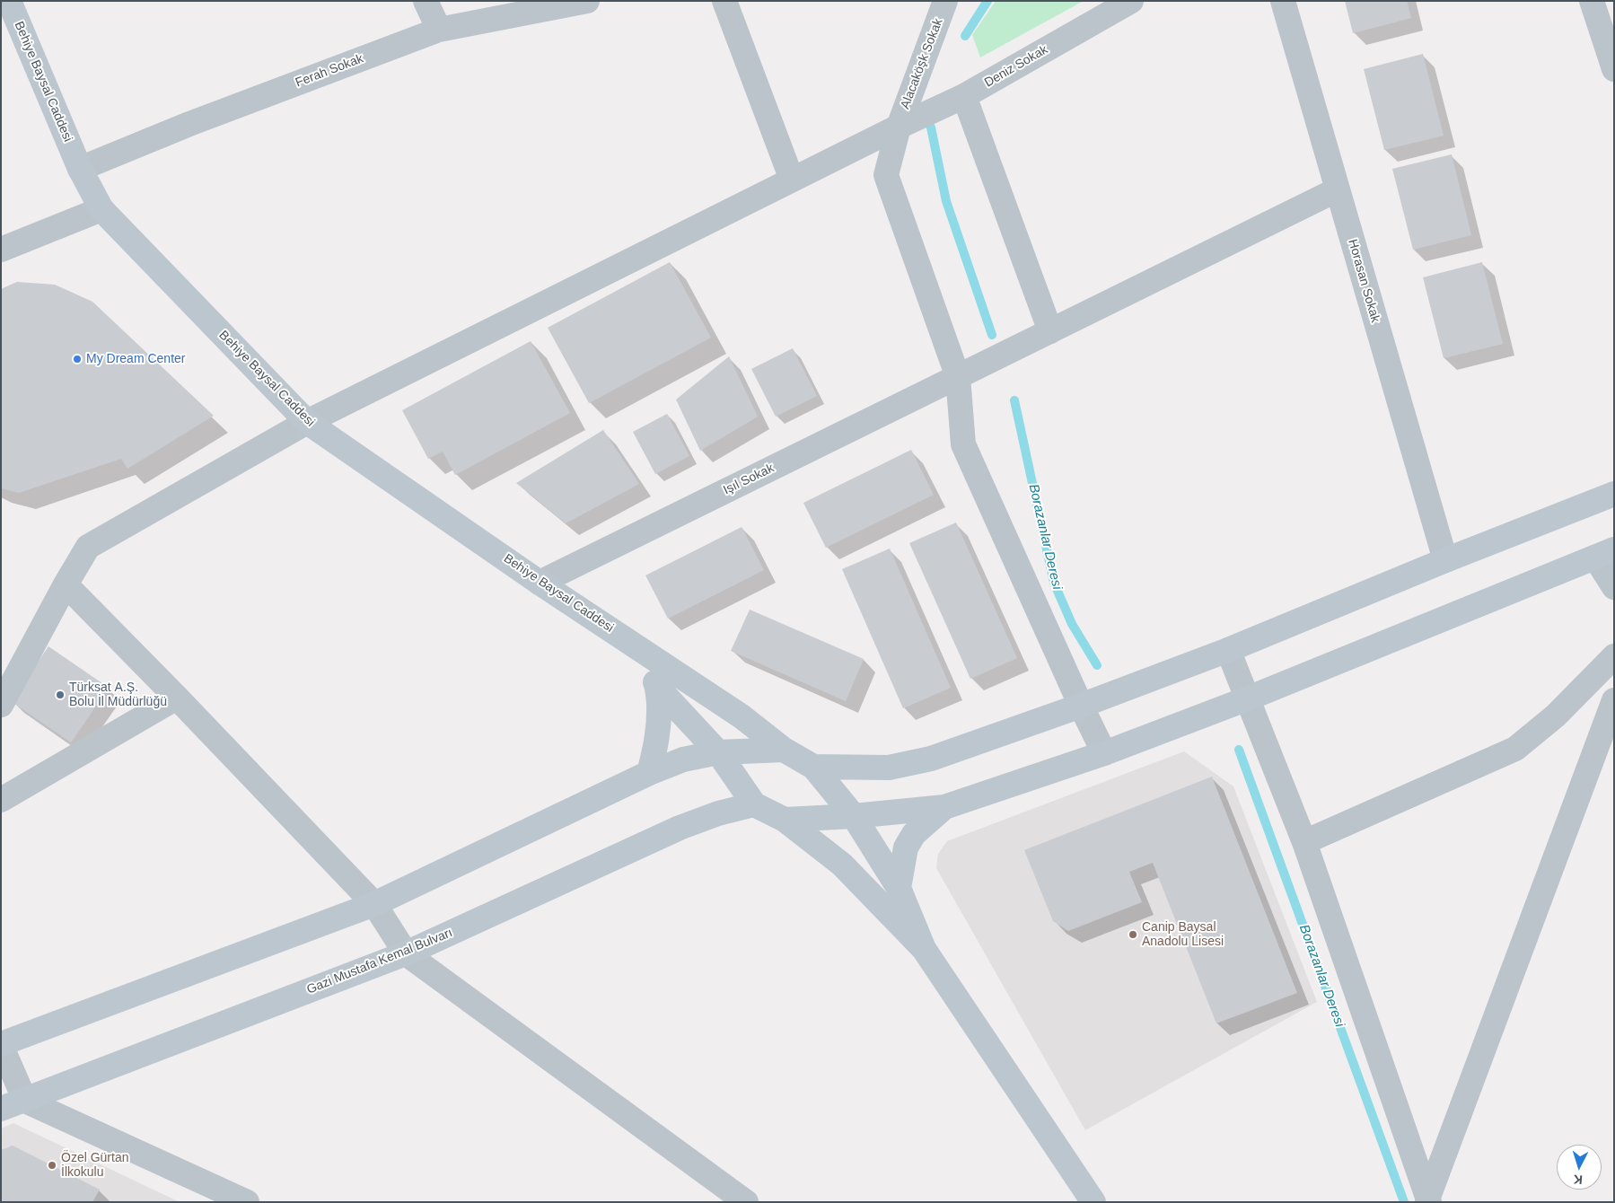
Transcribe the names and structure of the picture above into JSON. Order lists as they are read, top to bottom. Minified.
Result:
{"streets":{"main road":["Behiye Baysal Caddesi","Gazi Mustafa Kemal Bulvarı"],"street":["Alacaköşk Sokak","Deniz Sokak","Ferah Sokak","Horasan Sokak","Işıl Sokak"]},"crossings":[["Alacaköşk Sokak","Deniz Sokak"],["Alacaköşk Sokak","Işıl Sokak"],["Deniz Sokak","Behiye Baysal Caddesi"],["Ferah Sokak","Behiye Baysal Caddesi"],["Behiye Baysal Caddesi","Işıl Sokak"],["Horasan Sokak","Işıl Sokak"]],"water":["Borazanlar Deresi"],"places":["My Dream Center","Türksat A.Ş. Bolu İl Müdürlüğü","Canip Baysal Anadolu Lisesi","Özel Gürtan İlkokulu"],"north":"bottom"}
